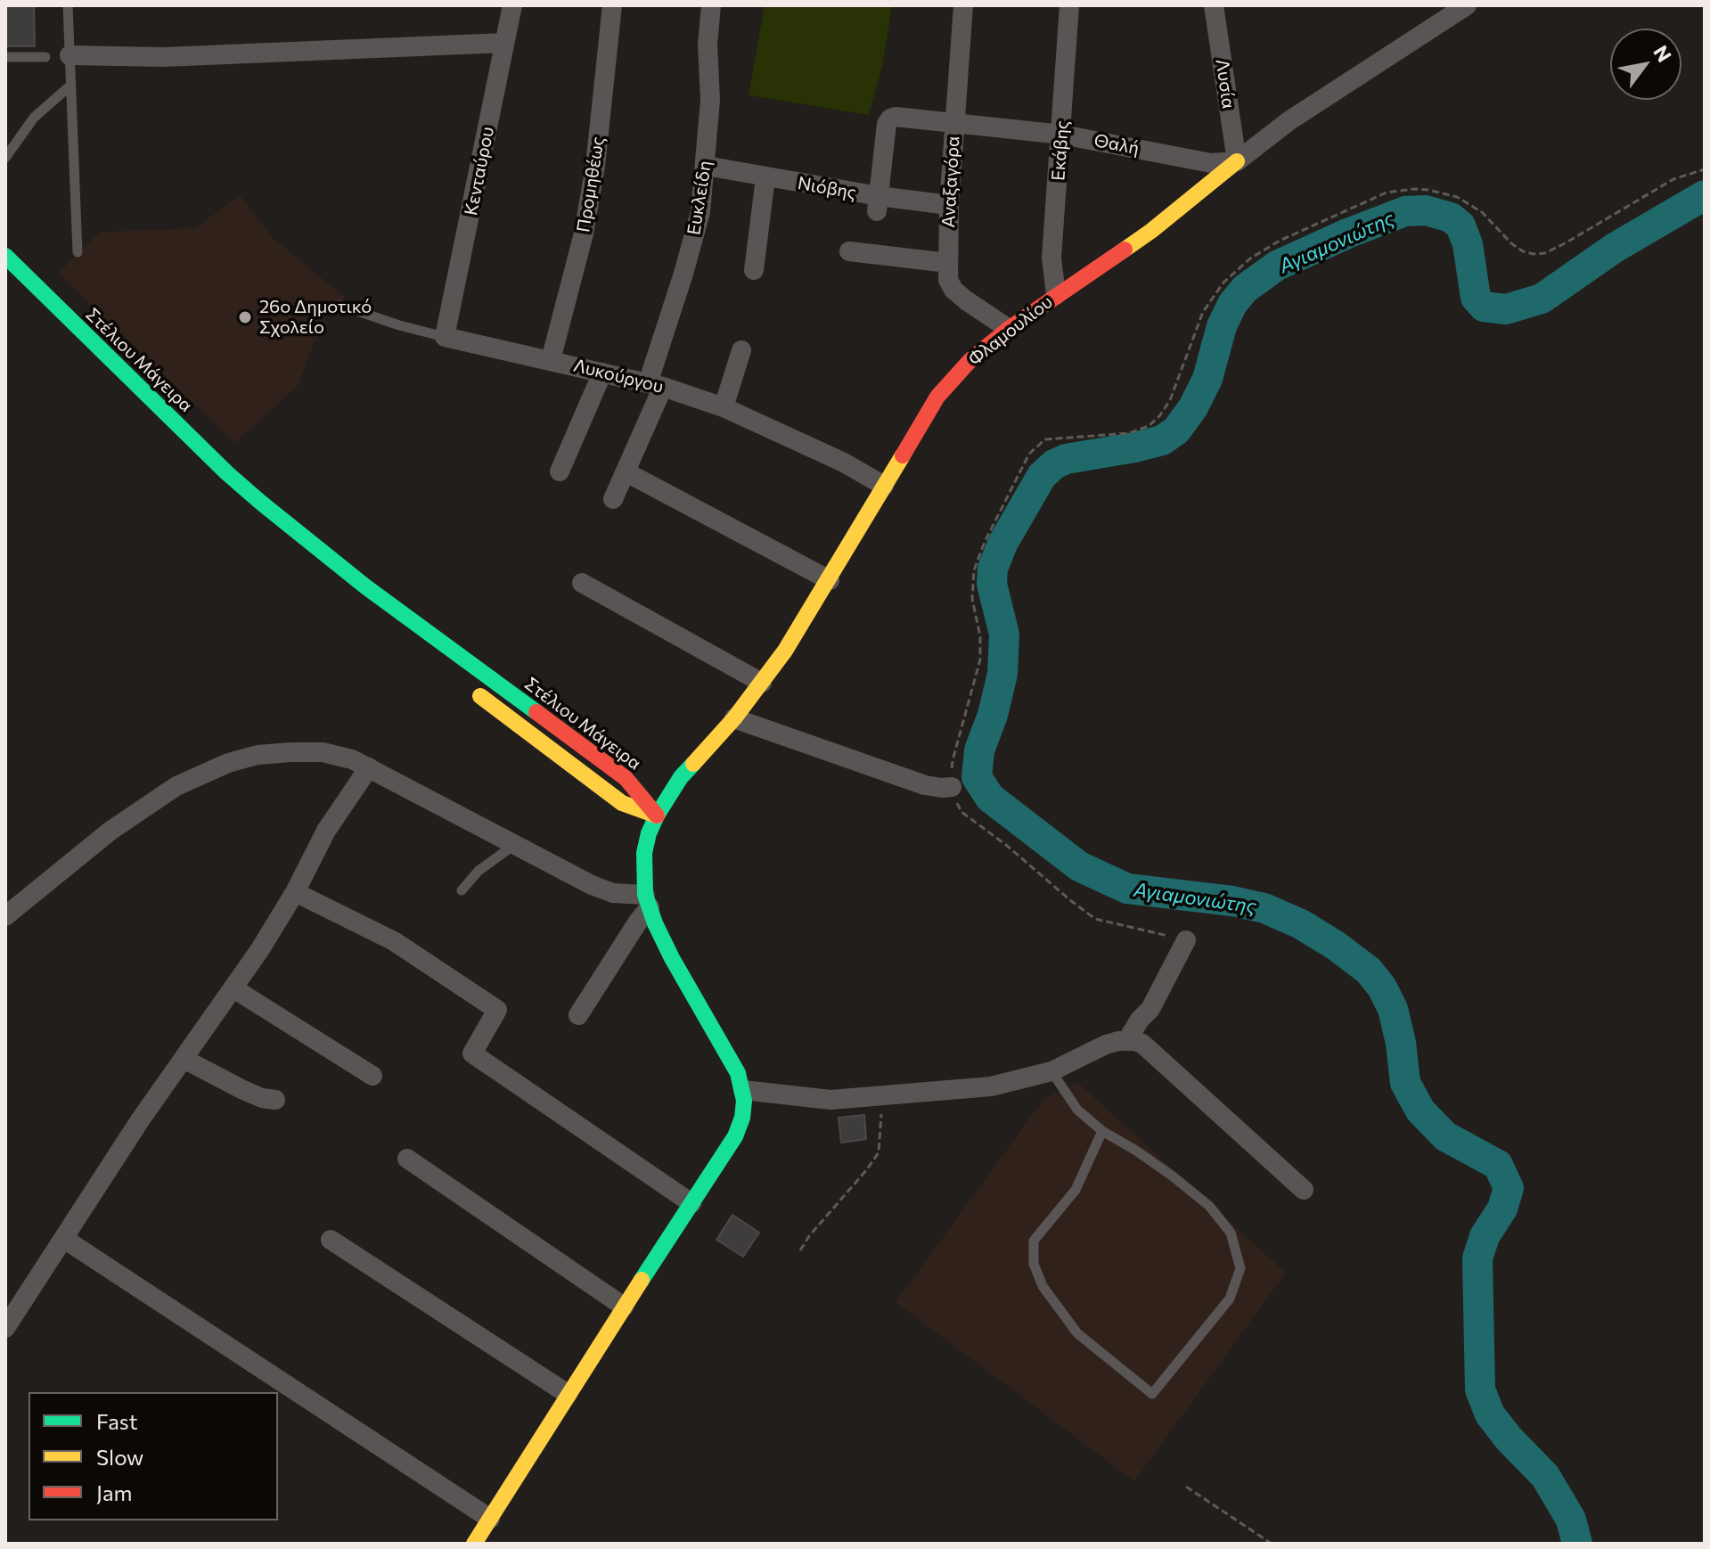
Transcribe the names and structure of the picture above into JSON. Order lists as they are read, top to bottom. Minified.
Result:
{"streets":{"main road":["Φλαμουλίου","Στέλιου Μάγειρα"],"street":["Λυσία","Θαλή","Εκάβης","Κενταύρου","Αναξαγόρα","Προμηθέως","Νιόβης","Ευκλείδη","Λυκούργου"]},"crossings":[["Λυσία","Θαλή"],["Λυσία","Φλαμουλίου"],["Θαλή","Εκάβης"],["Θαλή","Αναξαγόρα"],["Θαλή","Νιόβης"],["Θαλή","Φλαμουλίου"],["Εκάβης","Φλαμουλίου"],["Κενταύρου","Λυκούργου"],["Αναξαγόρα","Νιόβης"],["Αναξαγόρα","Φλαμουλίου"],["Προμηθέως","Λυκούργου"],["Νιόβης","Ευκλείδη"],["Ευκλείδη","Λυκούργου"],["Φλαμουλίου","Στέλιου Μάγειρα"],["Φλαμουλίου","Λυκούργου"]],"water":["Αγιαμονιώτης"],"places":["26ο Δημοτικό Σχολείο"],"legend":["Fast","Slow","Jam"],"north":"top right"}
